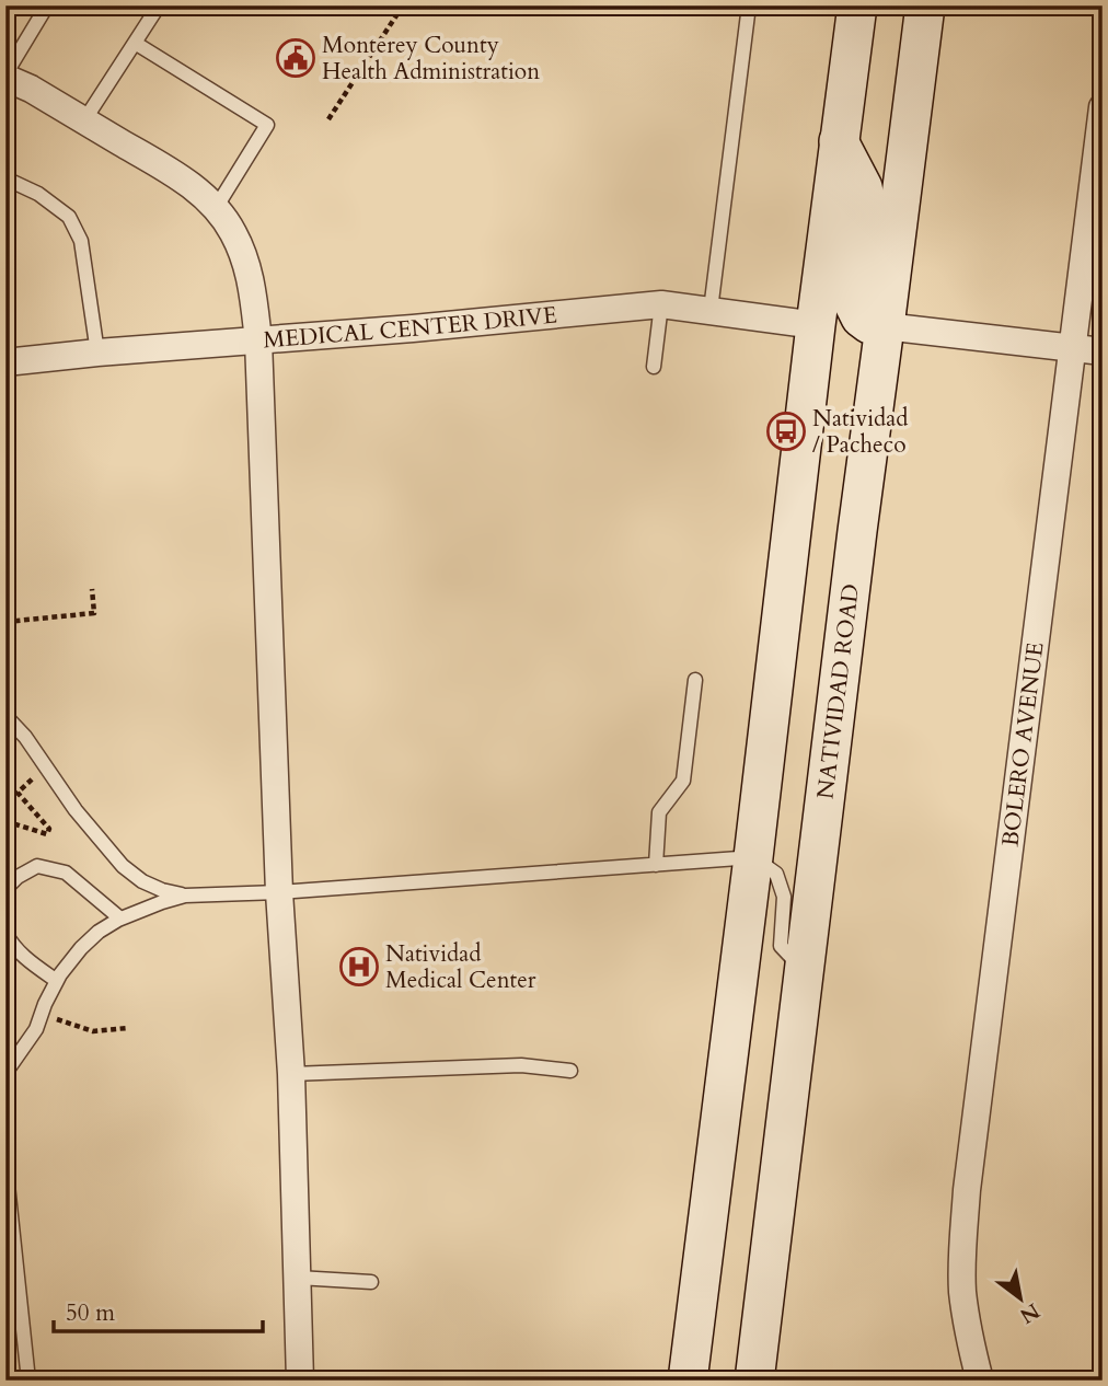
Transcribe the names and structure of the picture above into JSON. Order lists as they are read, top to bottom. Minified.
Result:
{"streets":{"main road":["NATIVIDAD ROAD"],"street":["MEDICAL CENTER DRIVE","BOLERO AVENUE"]},"places":{"public building":["Monterey County Health Administration"],"bus stop":["Natividad / Pacheco"],"hospital":["Natividad Medical Center"]},"scale_bar":"50 m","north":"bottom right"}
